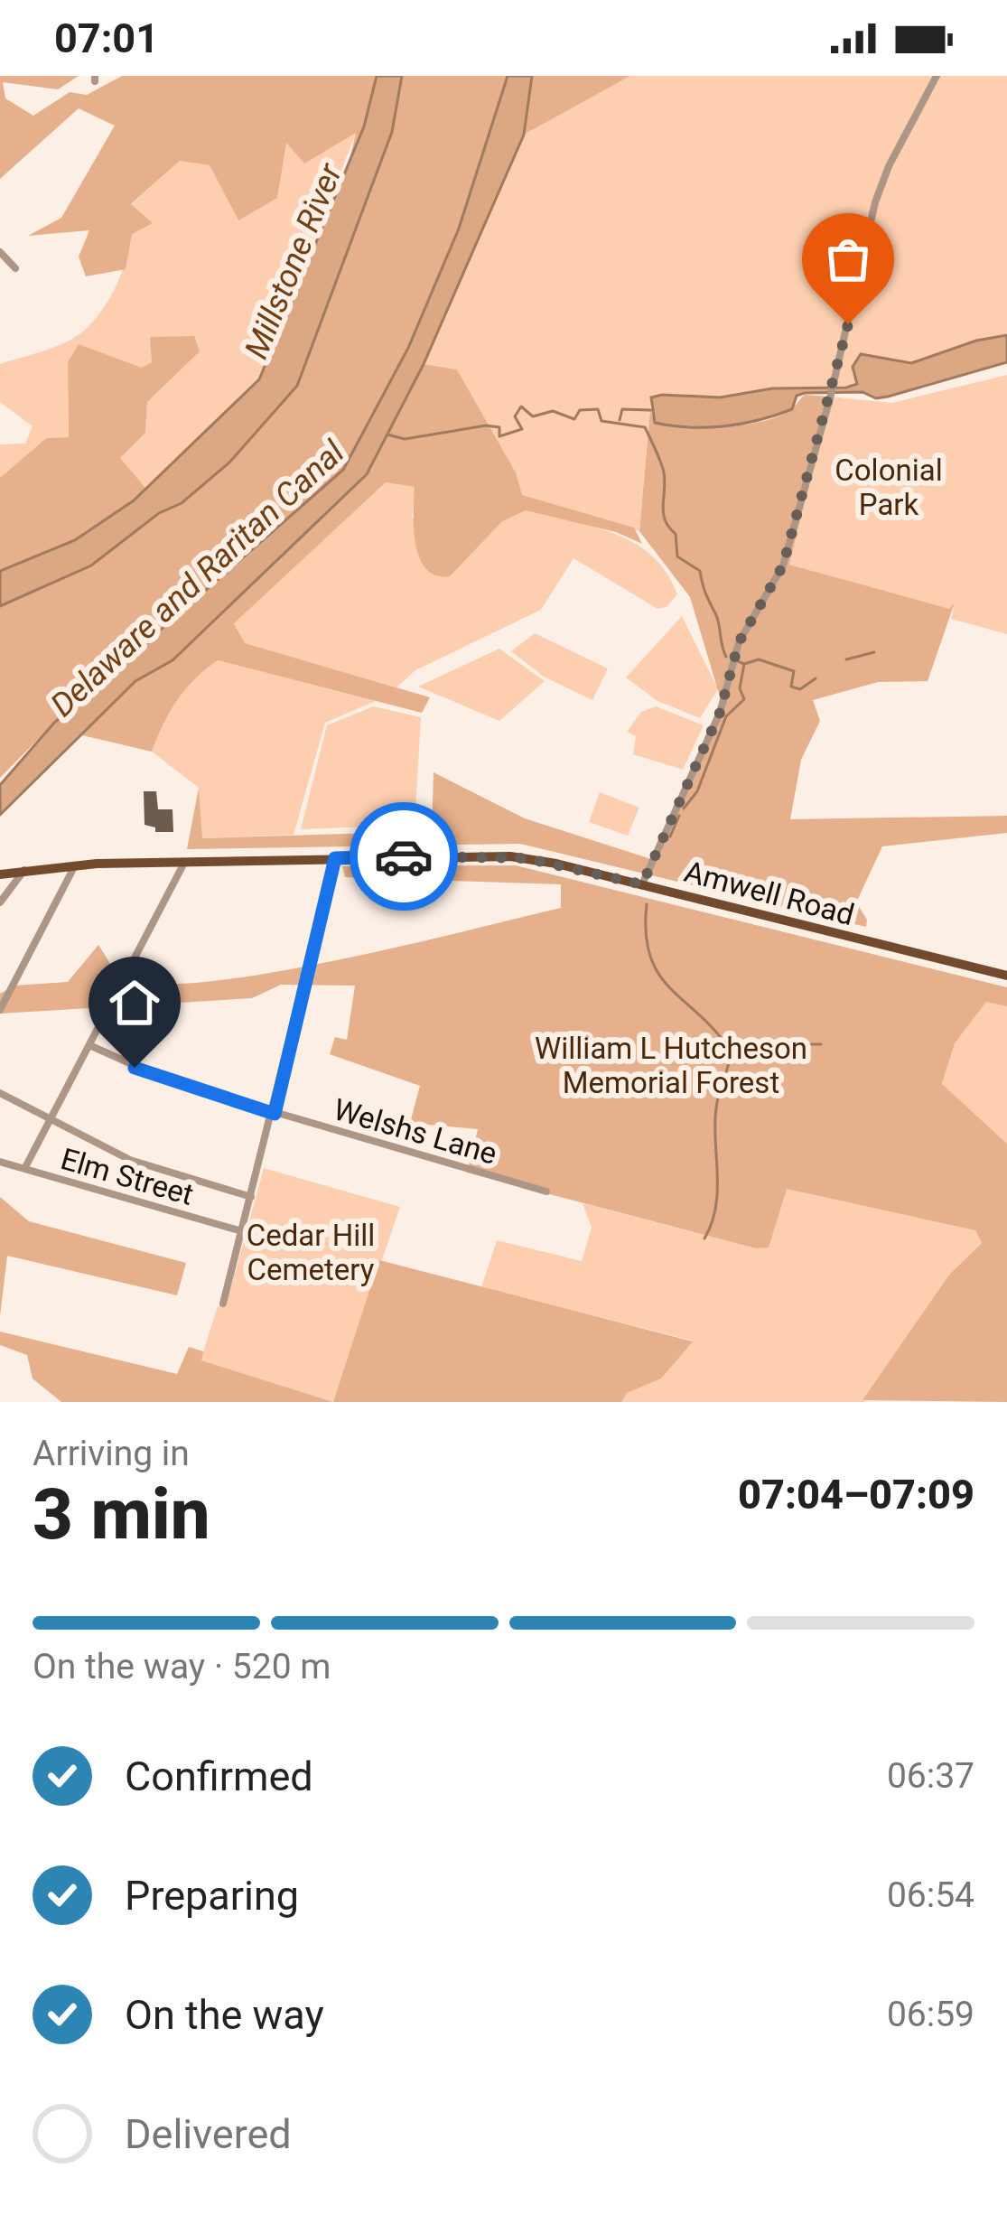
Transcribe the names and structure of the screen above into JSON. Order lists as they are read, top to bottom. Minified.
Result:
{"streets":{"main road":["Amwell Road"],"street":["Welshs Lane","Elm Street"]},"water":["Millstone River","Delaware and Raritan Canal"],"parks":["Colonial Park","William L Hutcheson Memorial Forest","Cedar Hill Cemetery"],"page":{"status":"07:01","heading":["3 min","Arriving in","07:04–07:09"],"bar":"On the way · 520 m","list":[["Confirmed","06:37"],["Preparing","06:54"],["On the way","06:59"],"Delivered"]}}
